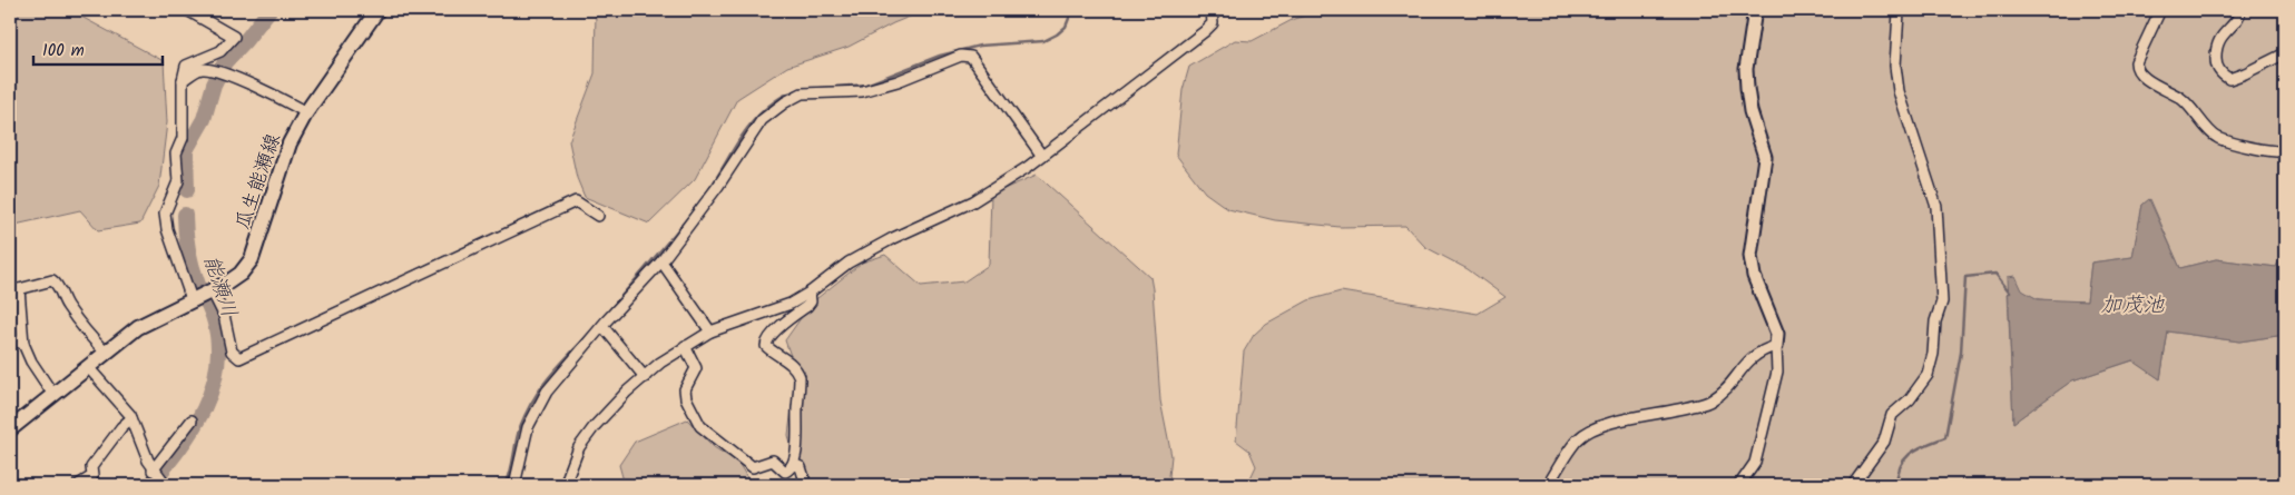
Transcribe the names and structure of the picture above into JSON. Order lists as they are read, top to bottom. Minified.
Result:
{"streets":{"main road":["瓜生能瀬線"]},"water":["能瀬川","加茂池"],"scale_bar":"100 m"}
